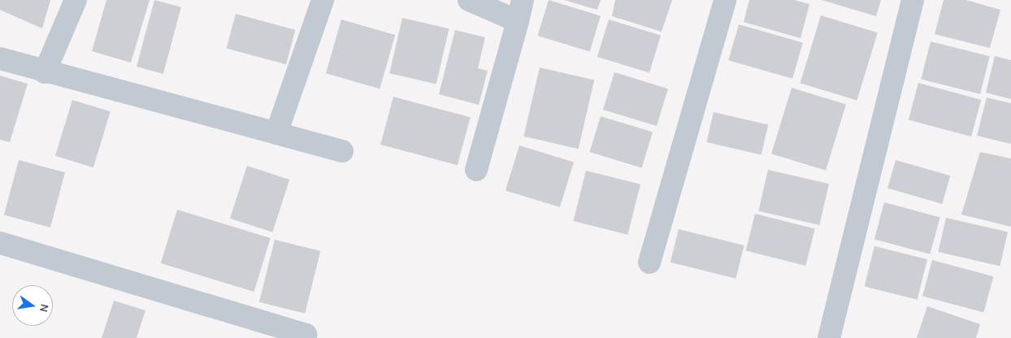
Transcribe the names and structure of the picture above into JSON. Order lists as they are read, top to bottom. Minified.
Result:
{"north":"right"}
